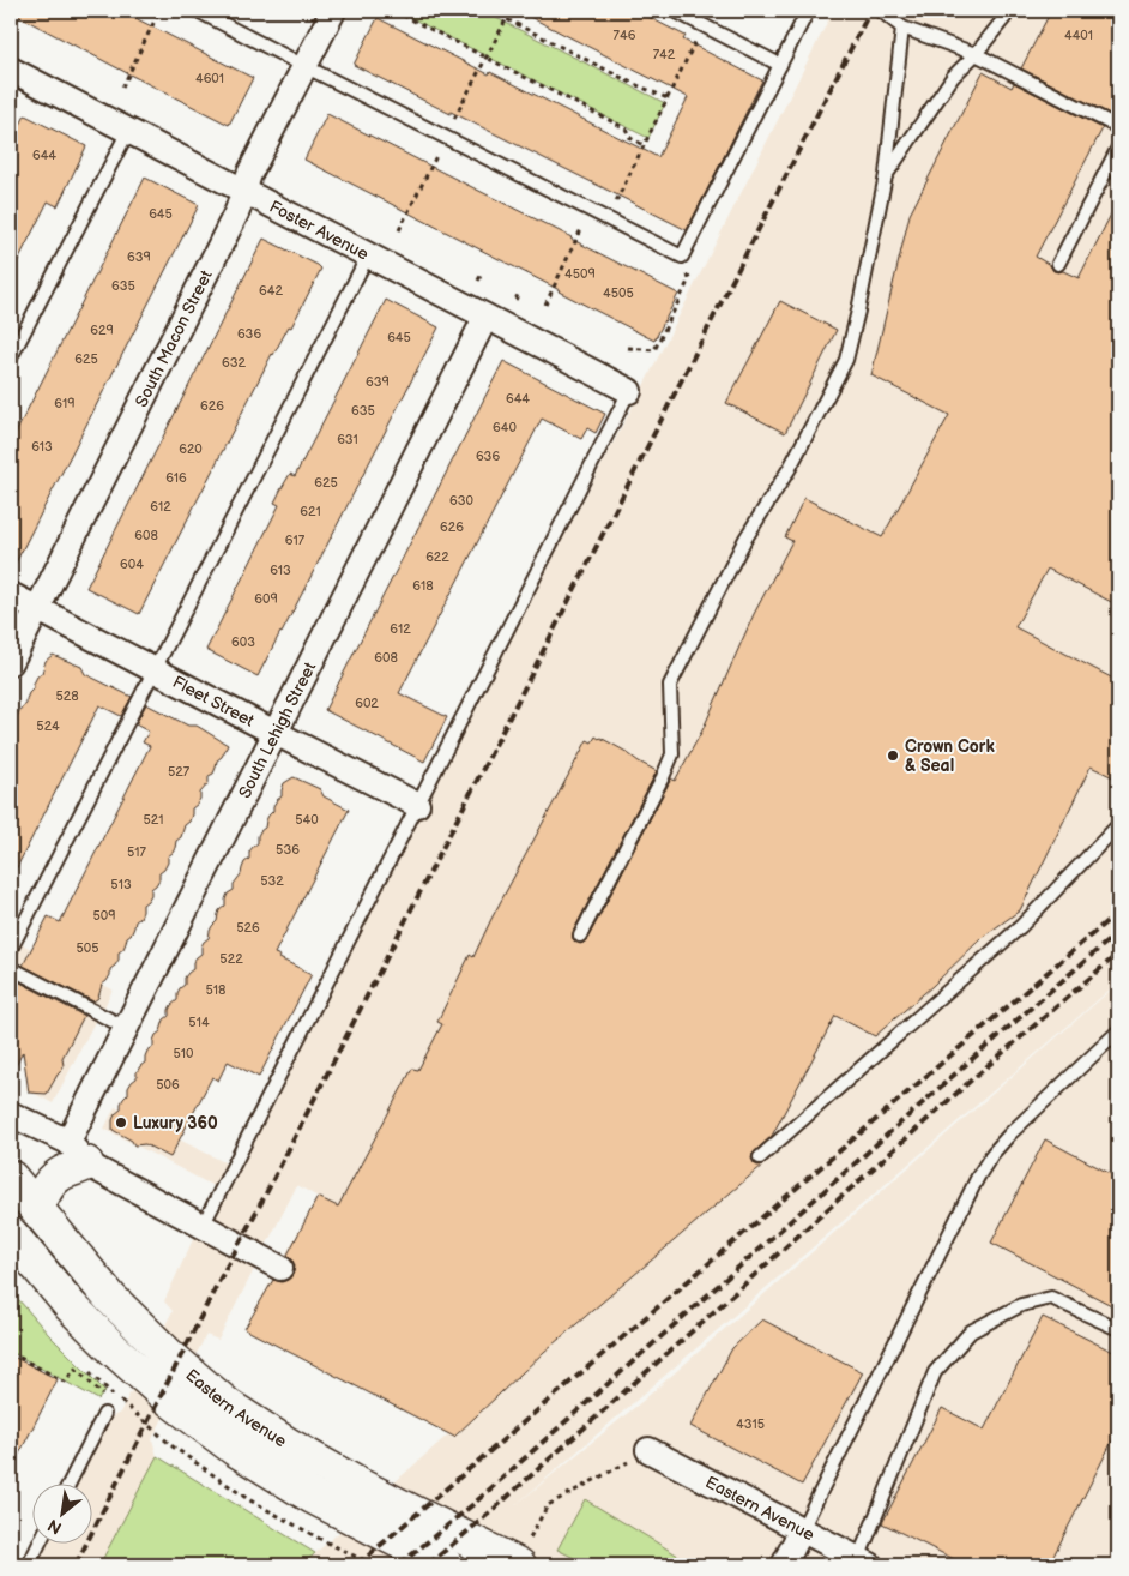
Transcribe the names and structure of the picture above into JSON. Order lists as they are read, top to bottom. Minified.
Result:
{"streets":{"main road":["Eastern Avenue"],"street":["Foster Avenue","South Macon Street","Fleet Street","South Lehigh Street"]},"crossings":[["Foster Avenue","South Macon Street"],["Foster Avenue","South Lehigh Street"],["South Macon Street","Fleet Street"],["Fleet Street","South Lehigh Street"]],"places":["Crown Cork & Seal","Luxury 360"],"house_numbers":["746","4401","742","4601","644","645","639","4509","635","642","4505","629","636","645","625","632","639","644","619","626","635","640","631","613","620","636","616","625","630","612","621","626","608","617","622","604","613","618","609","612","603","608","528","602","524","527","521","540","536","517","532","513","509","526","505","522","518","514","510","506","4315"],"north":"bottom left"}
